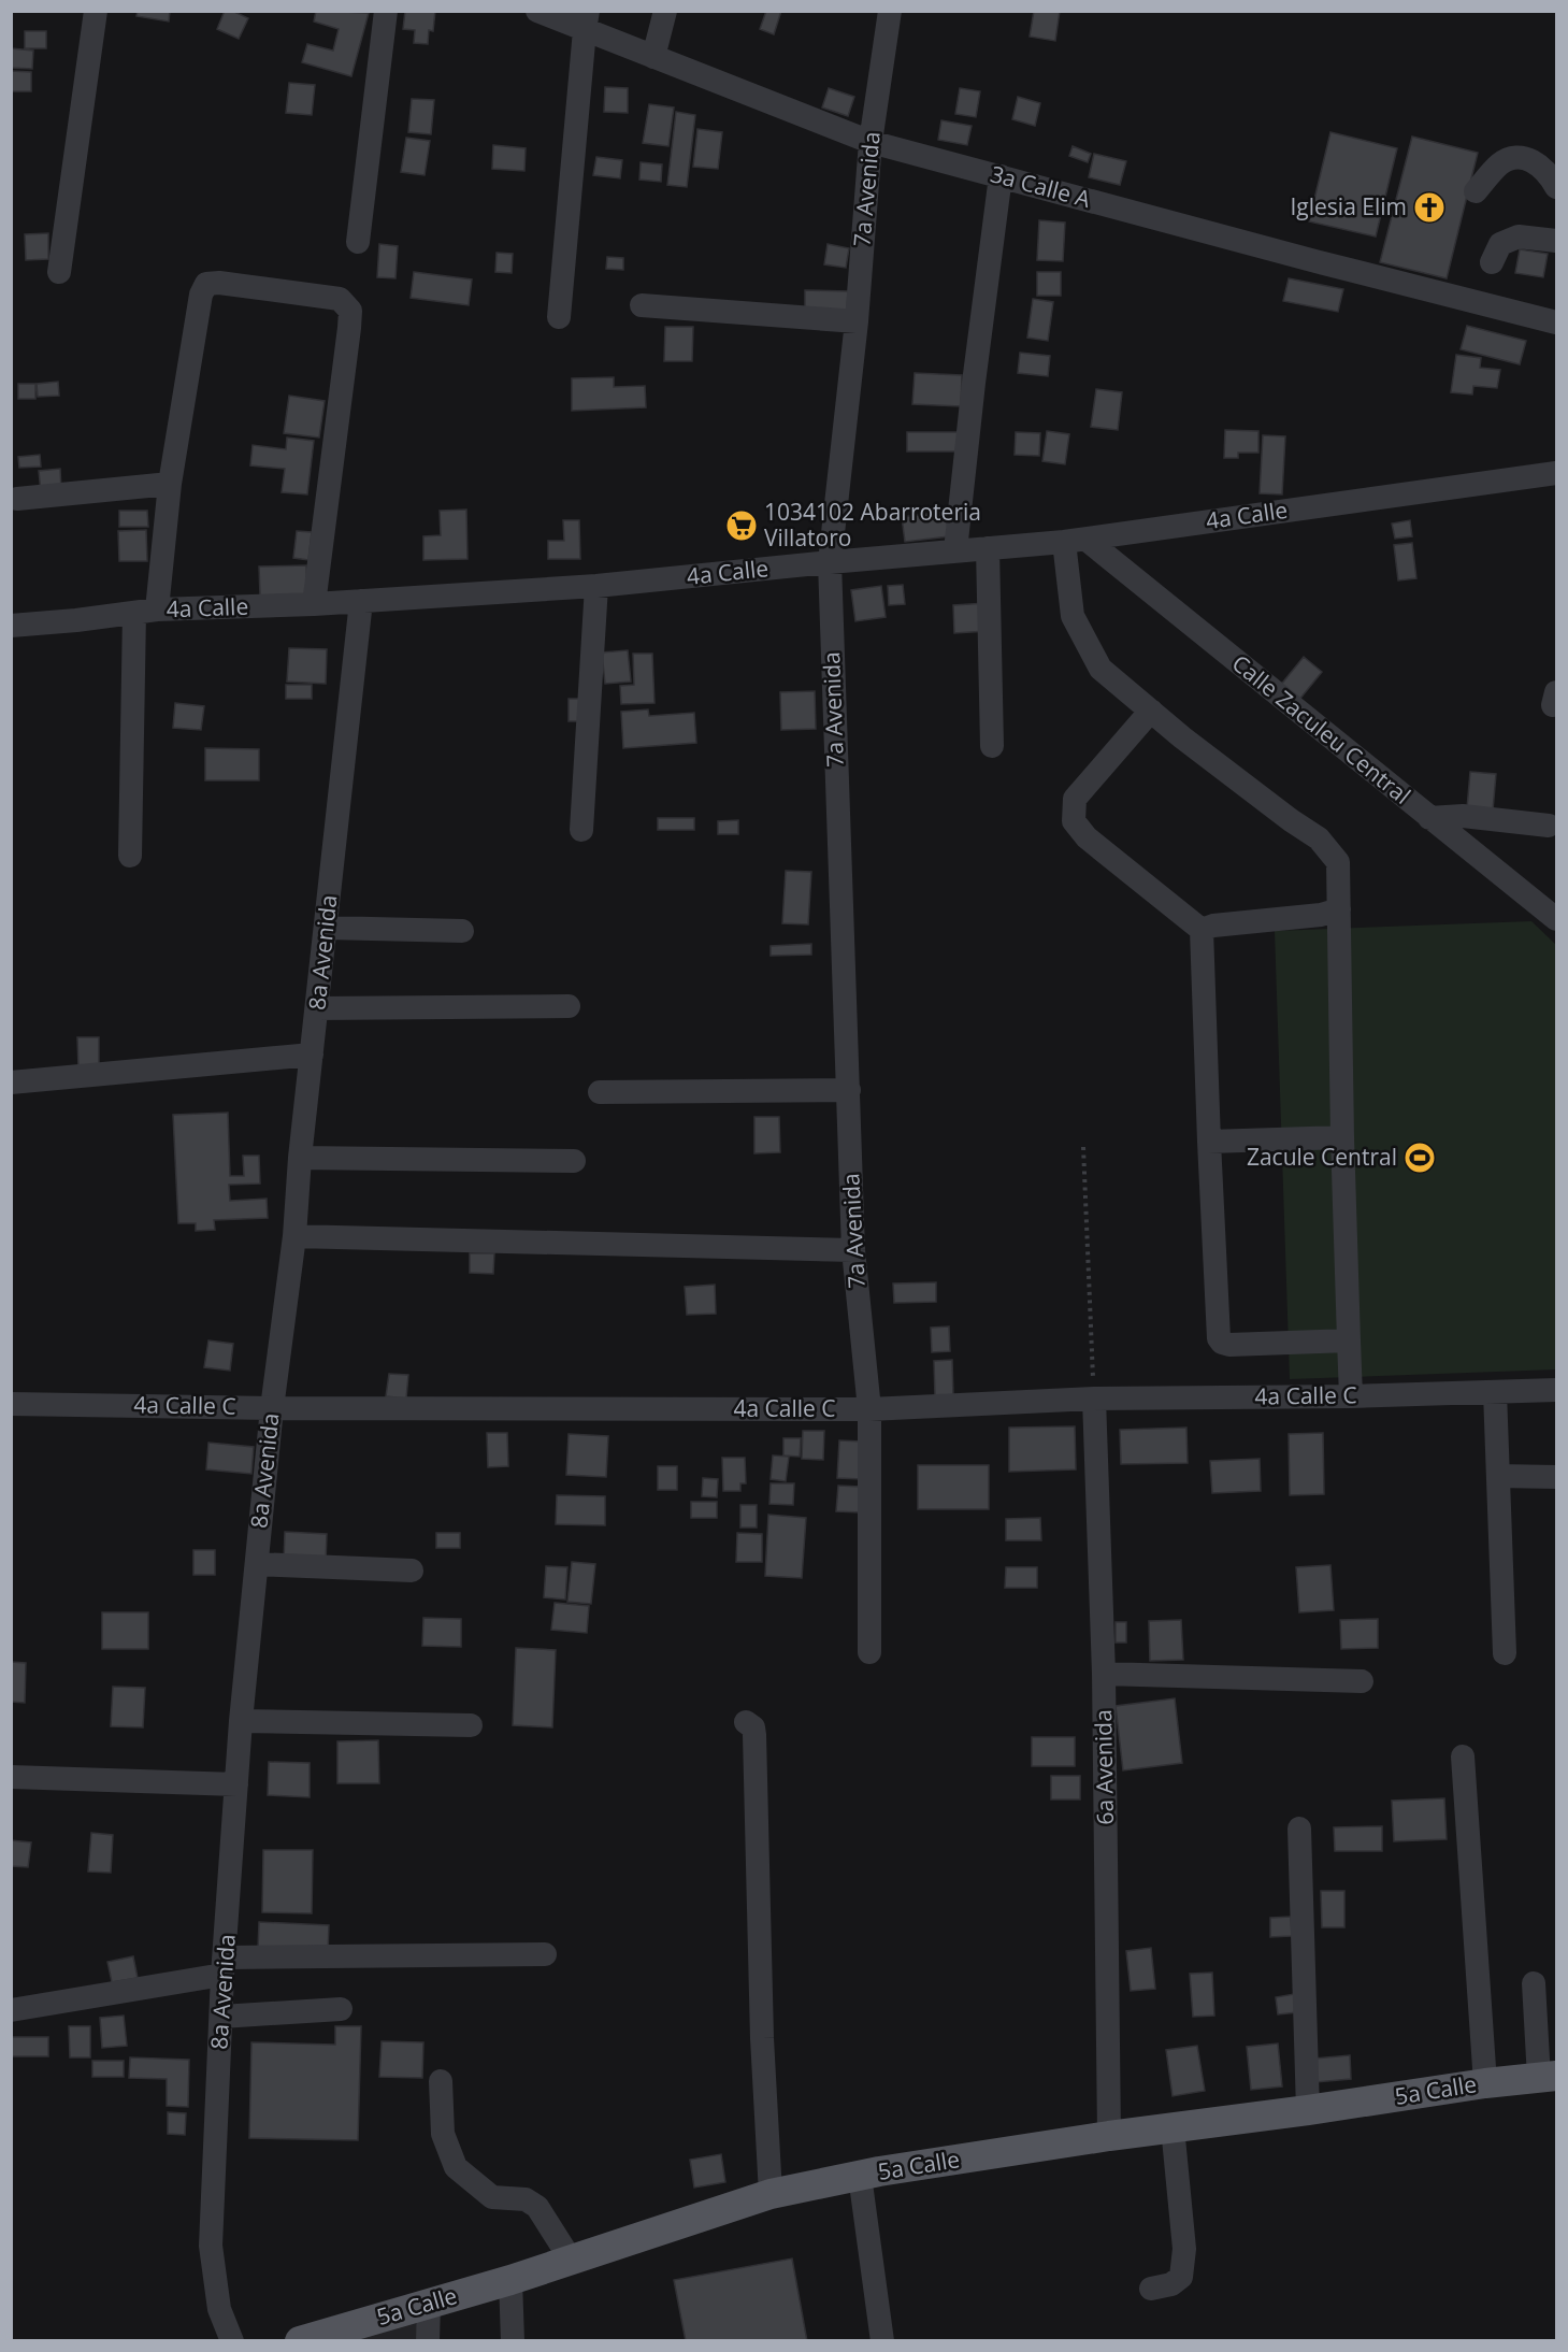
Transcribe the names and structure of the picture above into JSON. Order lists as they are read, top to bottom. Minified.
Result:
{"streets":{"main road":["5a Calle"],"street":["3a Calle A","7a Avenida","4a Calle","Calle Zaculeu Central","8a Avenida","4a Calle C","6a Avenida"]},"crossings":[["3a Calle A","7a Avenida"],["7a Avenida","4a Calle"],["7a Avenida","4a Calle C"],["4a Calle","Calle Zaculeu Central"],["4a Calle","8a Avenida"],["8a Avenida","4a Calle C"],["4a Calle C","6a Avenida"],["6a Avenida","5a Calle"]],"places":{"church":["Iglesia Elim"],"supermarket":["1034102 Abarroteria Villatoro"],"sports":["Zacule Central"]}}
